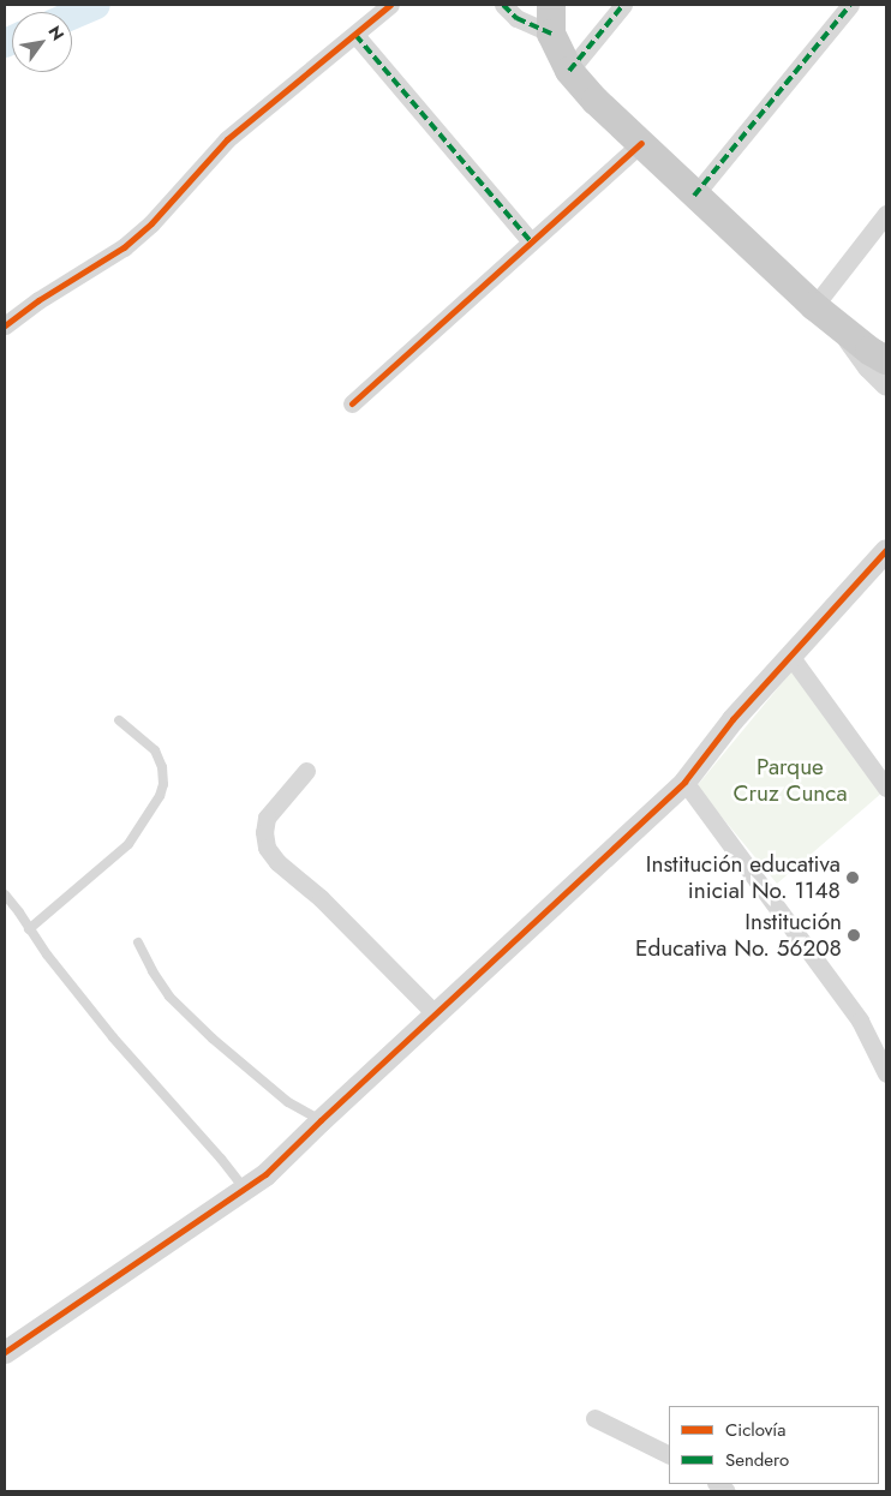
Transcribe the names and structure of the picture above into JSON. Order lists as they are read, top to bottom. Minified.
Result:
{"parks":["Parque Cruz Cunca"],"places":["Institución educativa inicial No. 1148","Institución Educativa No. 56208"],"legend":["Ciclovía","Sendero"],"north":"top right"}
